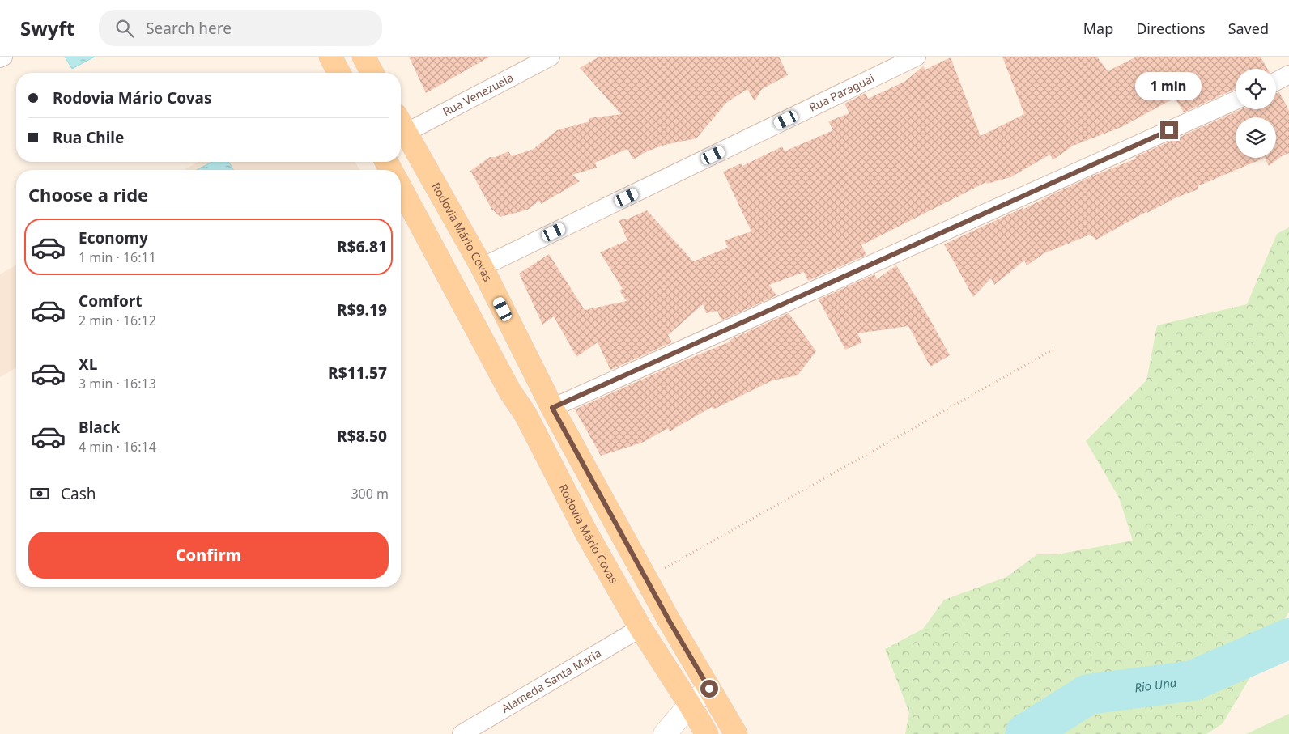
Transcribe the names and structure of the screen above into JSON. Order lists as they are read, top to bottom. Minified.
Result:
{"streets":{"main road":["Rodovia Mário Covas"],"street":["Rua Paraguai","Rua Venezuela","Alameda Santa Maria"]},"crossings":[["Rua Paraguai","Rodovia Mário Covas"],["Rua Venezuela","Rodovia Mário Covas"],["Rodovia Mário Covas","Alameda Santa Maria"]],"water":["Rio Una"],"page":{"header":"Swyft","search":"Search here","nav":["Map","Directions","Saved"],"bubble":"1 min","banner":["Rodovia Mário Covas","Rua Chile"],"heading":"Choose a ride","list":[{"name":"Economy","note":"1 min · 16:11","value":"R$6.81"},{"name":"Comfort","note":"2 min · 16:12","value":"R$9.19"},{"name":"XL","note":"3 min · 16:13","value":"R$11.57"},{"name":"Black","note":"4 min · 16:14","value":"R$8.50"}],"pay":["Cash","300 m"],"buttons":"Confirm"}}
